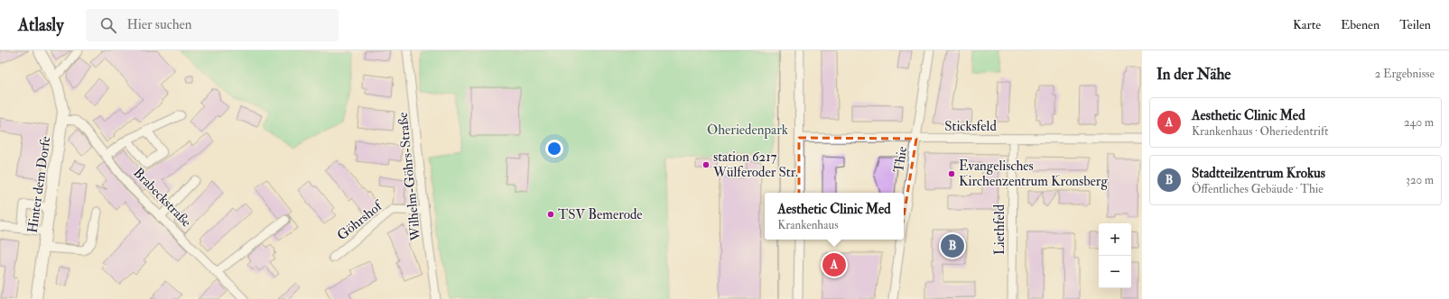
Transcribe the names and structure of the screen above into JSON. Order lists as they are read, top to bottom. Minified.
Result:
{"streets":{"main road":["Hinter dem Dorfe"],"street":["Sticksfeld","Thie","Wilhelm-Göhrs-Straße","Brabeckstraße","Göhrshof","Liethfeld"]},"crossings":[["Sticksfeld","Thie"],["Sticksfeld","Liethfeld"],["Wilhelm-Göhrs-Straße","Göhrshof"],["Hinter dem Dorfe","Brabeckstraße"]],"parks":["Oheriedenpark"],"places":["station 6217 Wülferoder Str.","Evangelisches Kirchenzentrum Kronsberg","TSV Bemerode"],"page":{"header":"Atlasly","search":"Hier suchen","nav":["Karte","Ebenen","Teilen"],"heading":["In der Nähe","2 Ergebnisse"],"list":[{"mark":"A","name":"Aesthetic Clinic Med","note":"Krankenhaus · Oheriedentrift","value":"240 m"},{"mark":"B","name":"Stadtteilzentrum Krokus","note":"Öffentliches Gebäude · Thie","value":"320 m"}],"popup":["Aesthetic Clinic Med","Krankenhaus"],"map_buttons":["+","−"],"pins":["B","A"]}}
